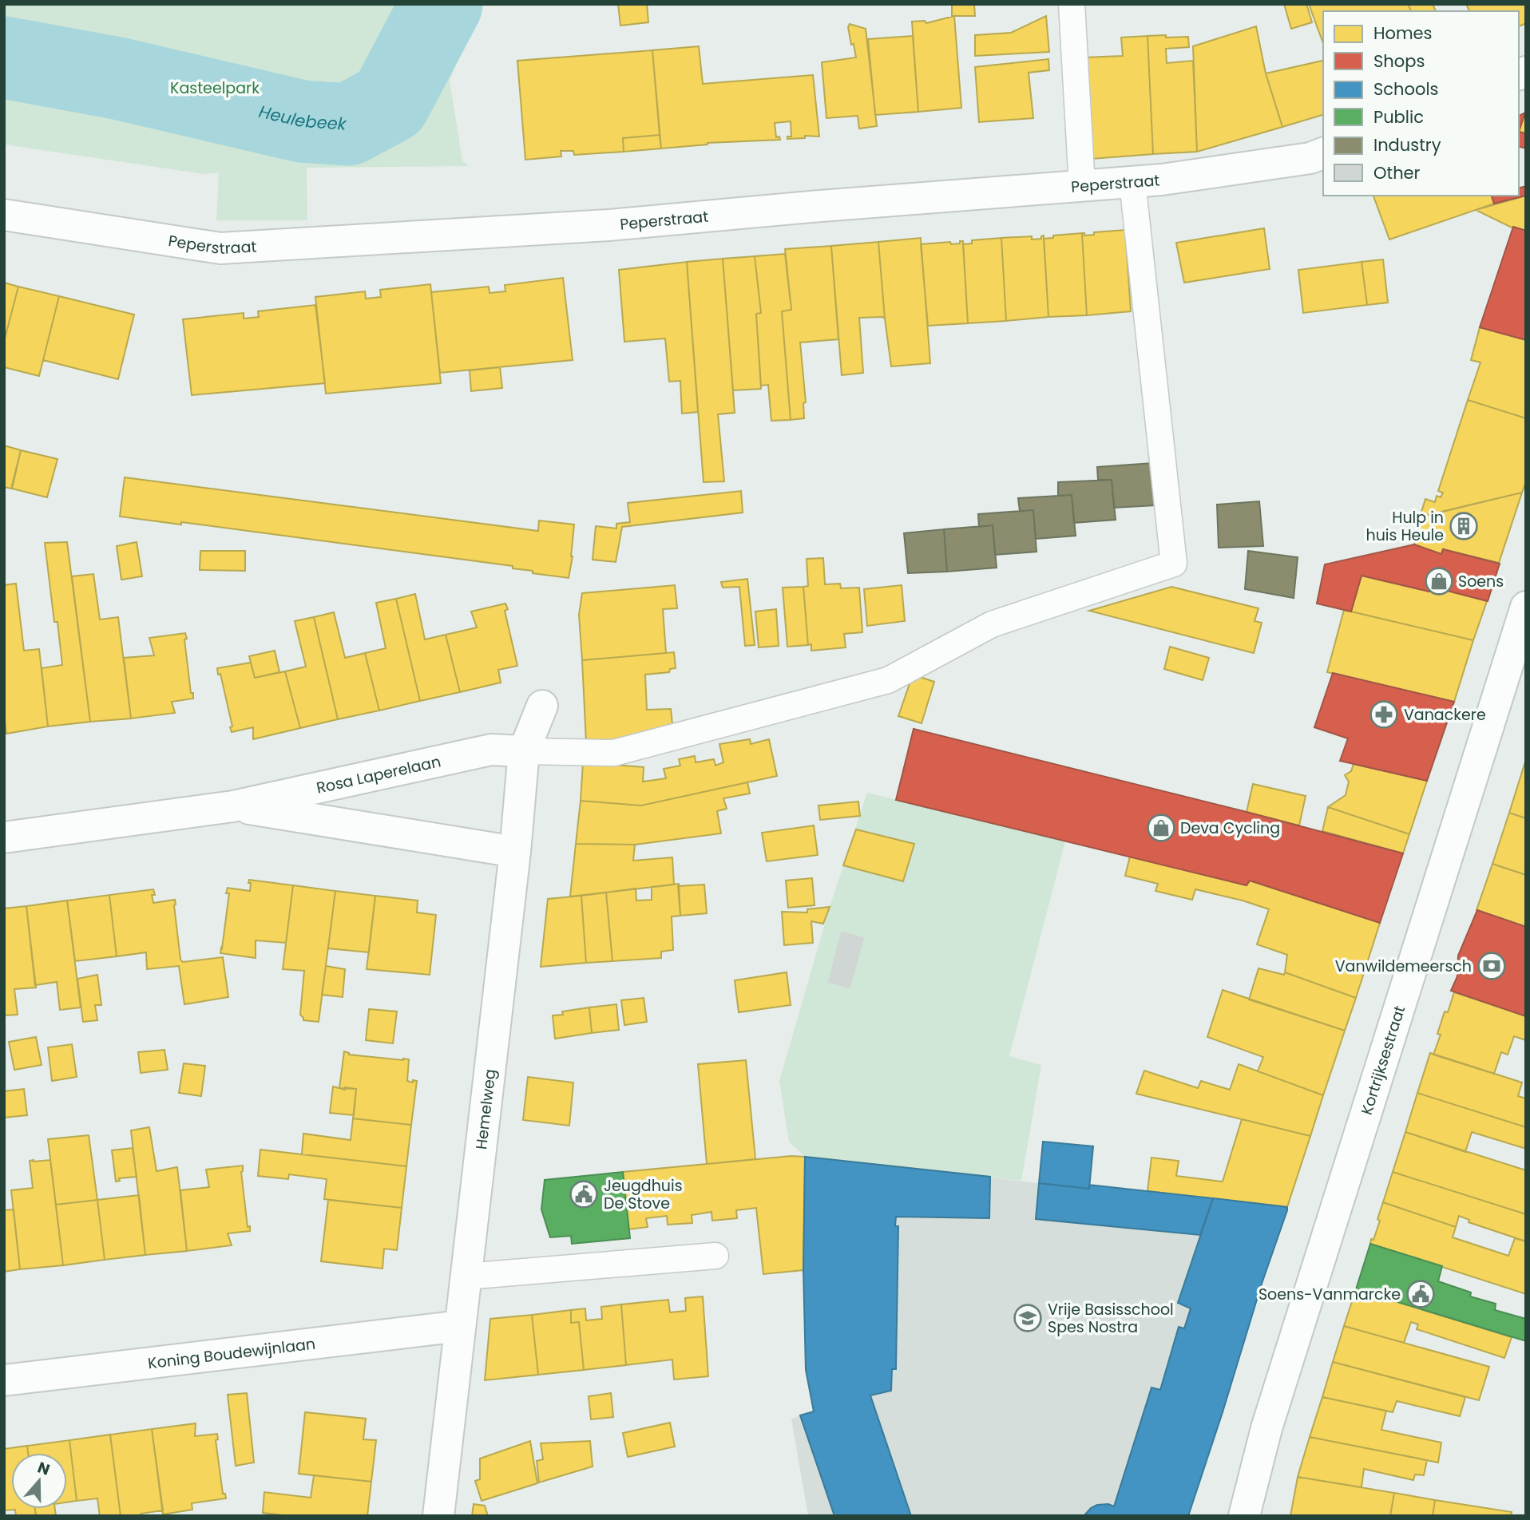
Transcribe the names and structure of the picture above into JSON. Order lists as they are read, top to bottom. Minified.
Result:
{"streets":{"street":["Peperstraat","Rosa Laperelaan","Kortrijksestraat","Hemelweg","Koning Boudewijnlaan"]},"crossings":[["Rosa Laperelaan","Hemelweg"],["Hemelweg","Koning Boudewijnlaan"]],"water":["Heulebeek"],"parks":["Kasteelpark"],"places":{"building":["Hulp in huis Heule"],"shop":["Soens","Deva Cycling"],"pharmacy":["Vanackere"],"bank":["Vanwildemeersch"],"public building":["Jeugdhuis De Stove","Soens-Vanmarcke"],"school or university":["Vrije Basisschool Spes Nostra"]},"legend":["Homes","Shops","Schools","Public","Industry","Other"],"north":"top"}
